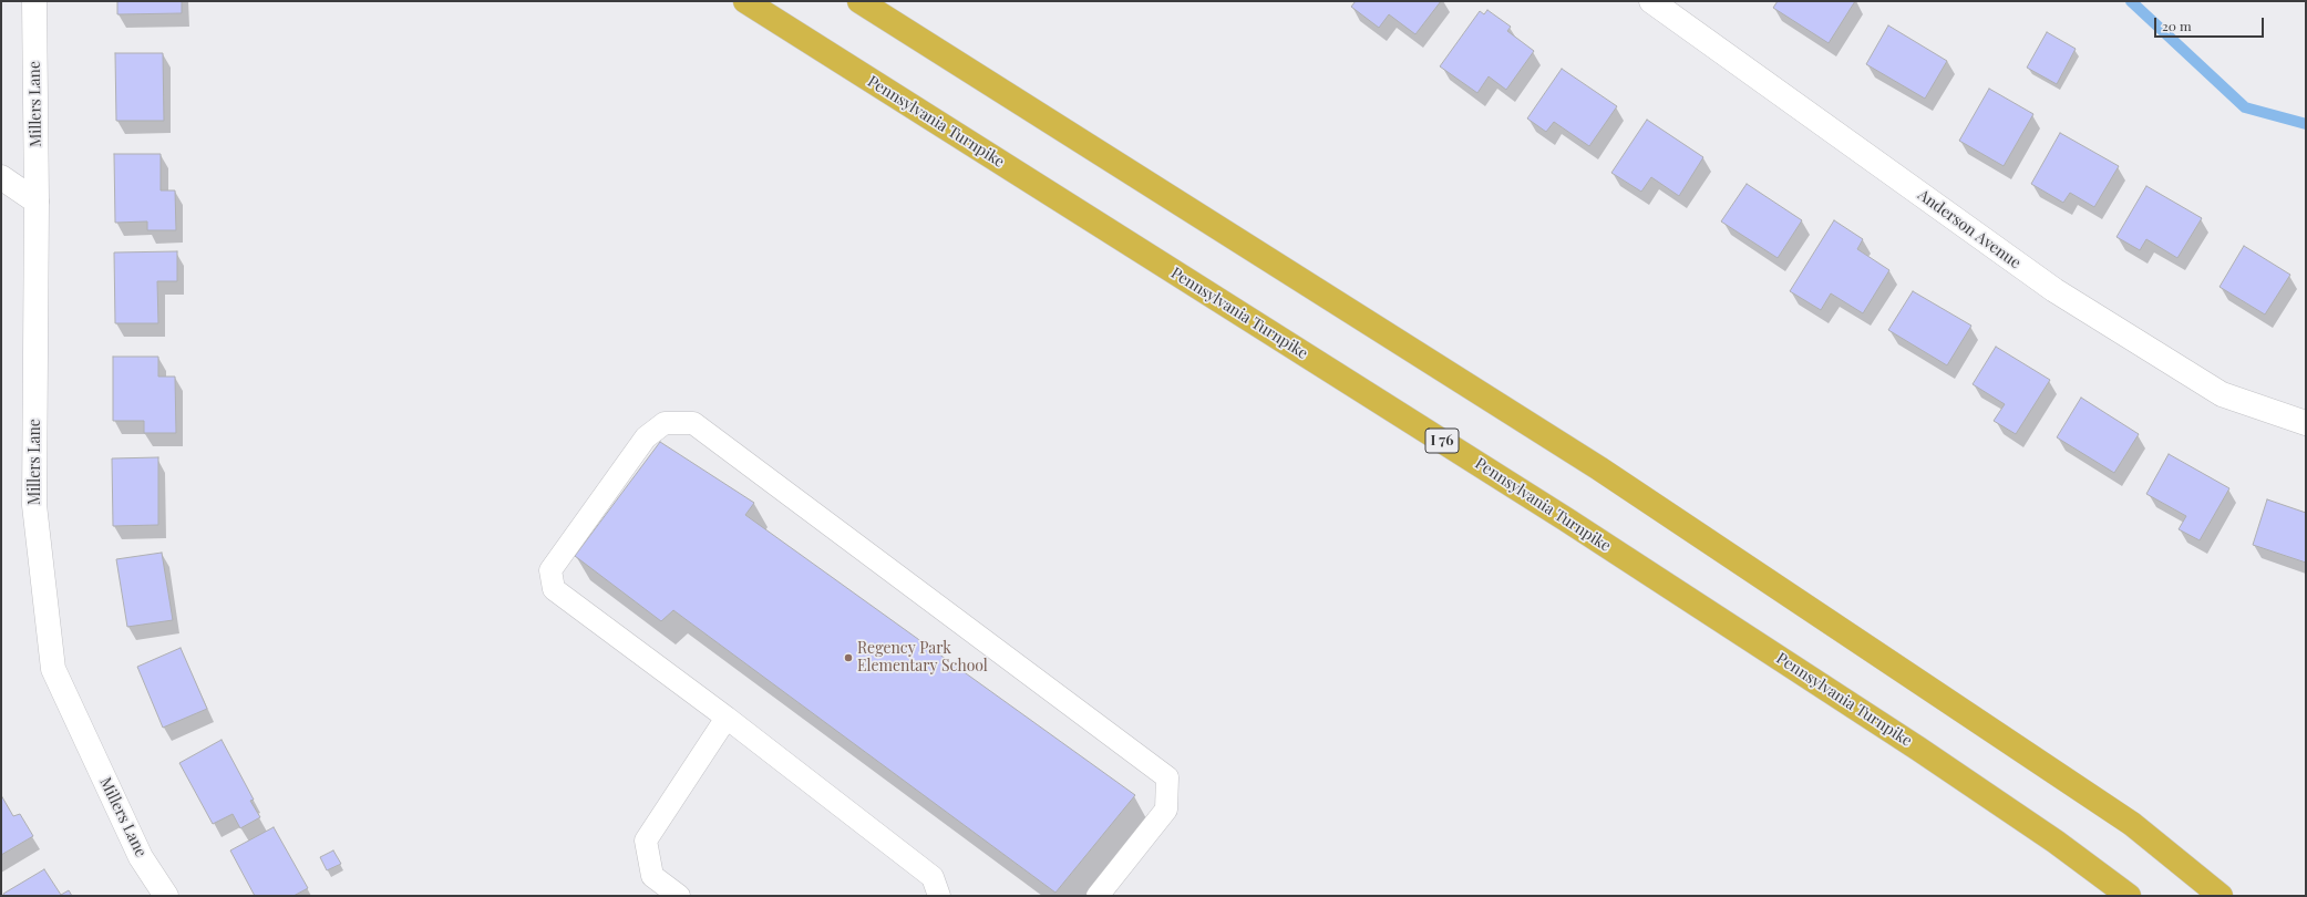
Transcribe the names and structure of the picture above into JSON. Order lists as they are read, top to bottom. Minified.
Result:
{"streets":{"highway":["Pennsylvania Turnpike","I 76"],"street":["Millers Lane","Anderson Avenue"]},"places":["Regency Park Elementary School"],"scale_bar":"20 m"}
